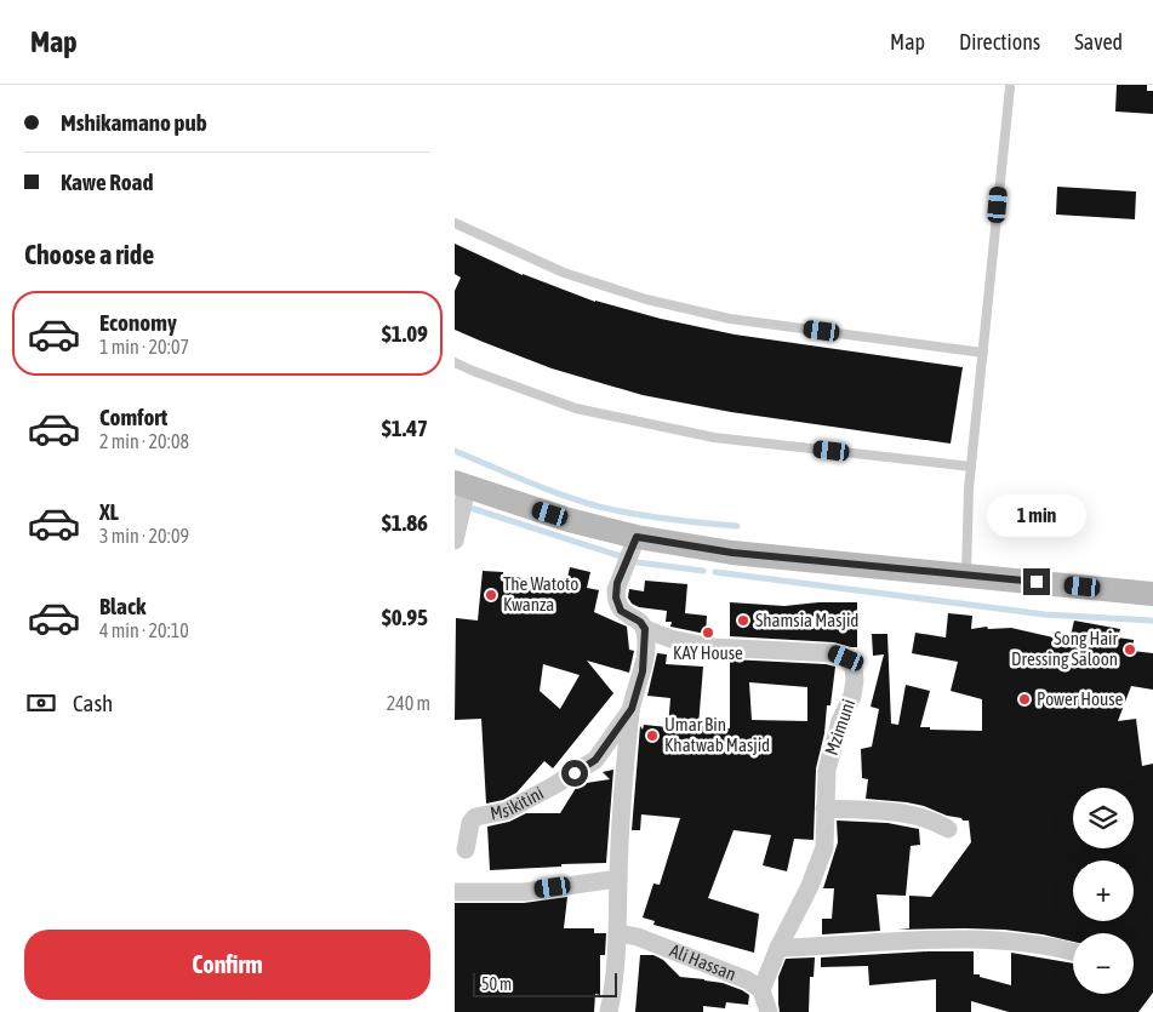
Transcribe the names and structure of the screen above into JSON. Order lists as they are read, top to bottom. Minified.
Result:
{"streets":{"street":["Mzimuni","Msikitini","Ali Hassan"]},"crossings":[["Mzimuni","Msikitini"],["Mzimuni","Ali Hassan"],["Msikitini","Ali Hassan"]],"places":["The Watoto Kwanza","Shamsia Masjid","KAY House","Song Hair Dressing Saloon","Power House","Umar Bin Khatwab Masjid"],"scale_bar":"50 m","page":{"header":"Map","nav":["Map","Directions","Saved"],"banner":["Mshikamano pub","Kawe Road"],"heading":"Choose a ride","list":[{"name":"Economy","note":"1 min · 20:07","value":"$1.09"},{"name":"Comfort","note":"2 min · 20:08","value":"$1.47"},{"name":"XL","note":"3 min · 20:09","value":"$1.86"},{"name":"Black","note":"4 min · 20:10","value":"$0.95"}],"bubble":"1 min","pay":["Cash","240 m"],"map_buttons":["+","−"],"buttons":"Confirm","scale":"50 m"}}
